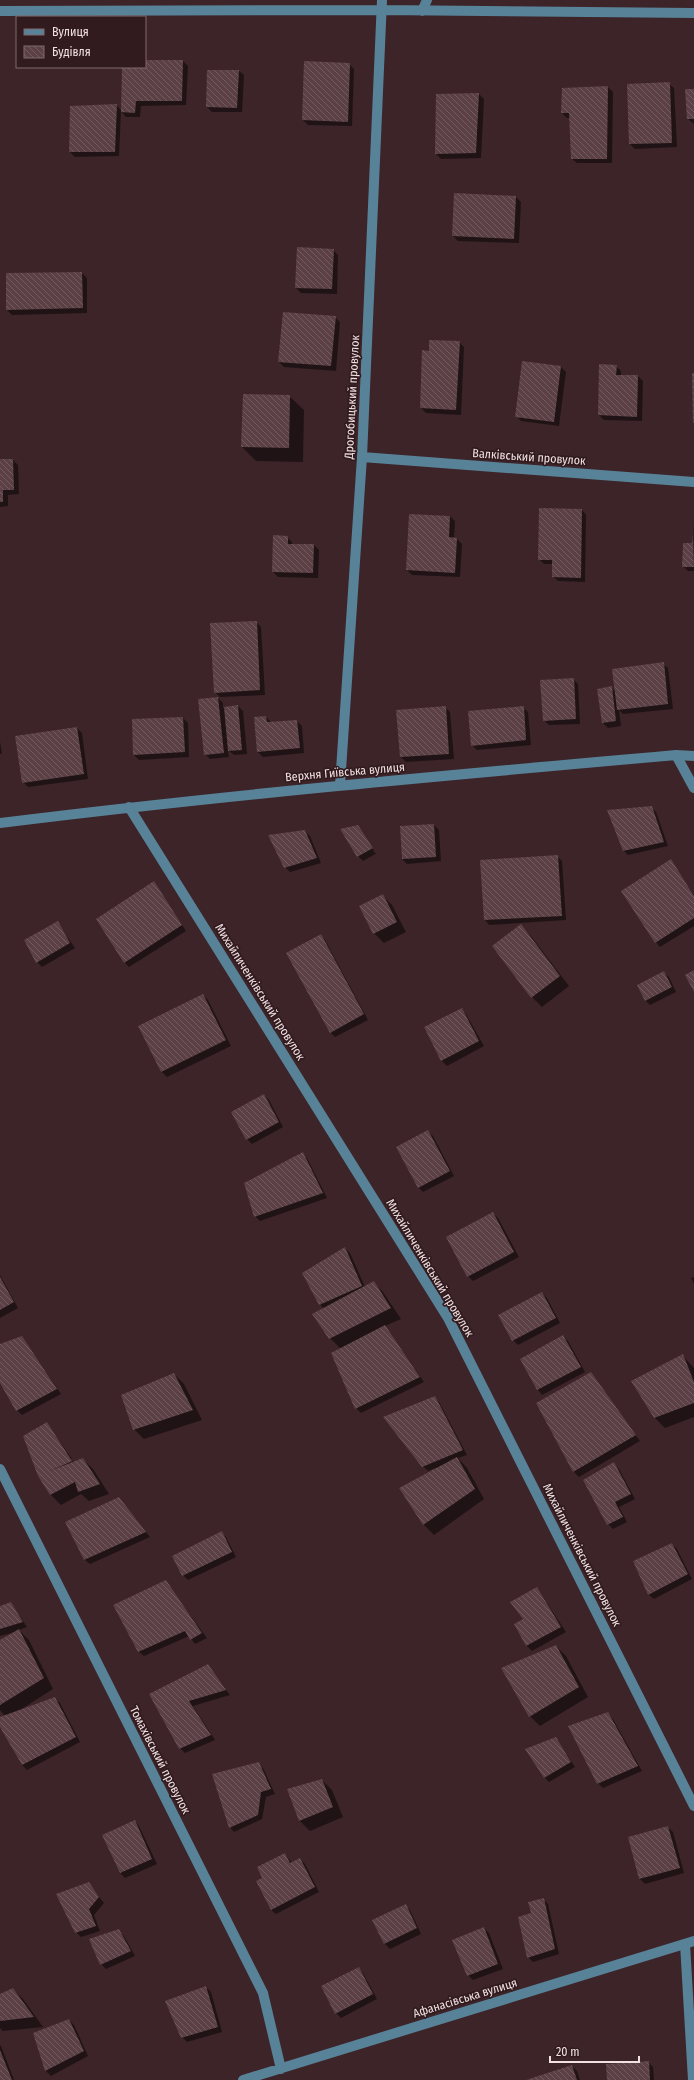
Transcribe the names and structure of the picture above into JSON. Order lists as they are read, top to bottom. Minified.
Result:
{"streets":{"street":["Дрогобицький провулок","Валківський провулок","Верхня Гиївська вулиця","Михайличенківський провулок","Томахівський провулок","Афанасівська вулиця"]},"crossings":[["Дрогобицький провулок","Валківський провулок"],["Дрогобицький провулок","Верхня Гиївська вулиця"],["Верхня Гиївська вулиця","Михайличенківський провулок"],["Томахівський провулок","Афанасівська вулиця"]],"legend":["Вулиця","Будівля"],"scale_bar":"20 m"}
